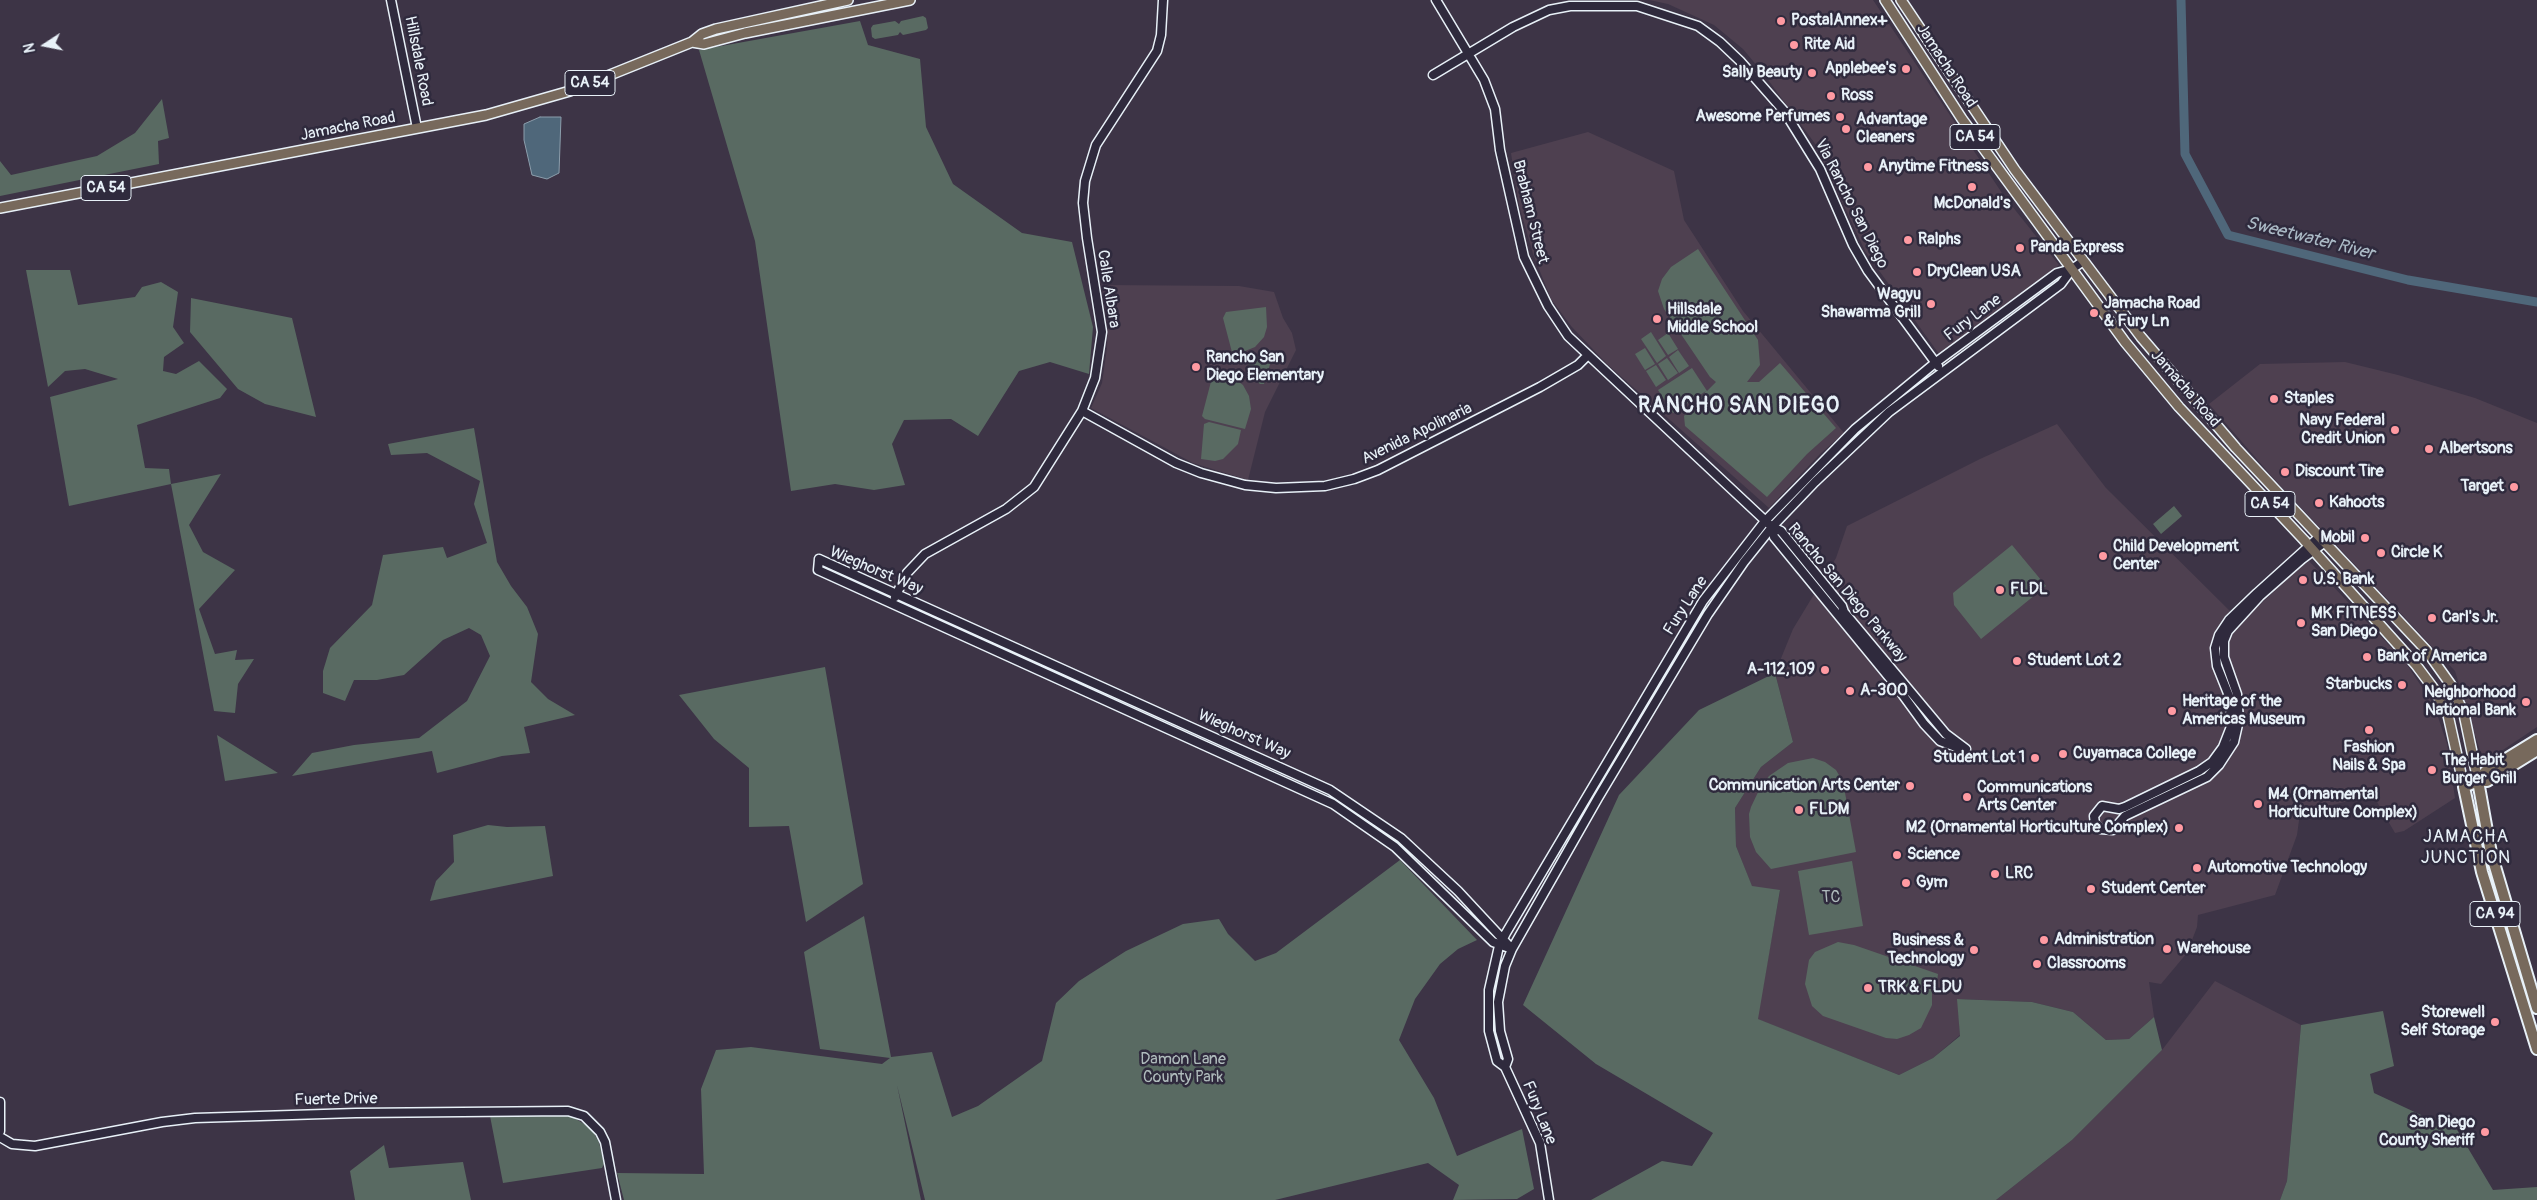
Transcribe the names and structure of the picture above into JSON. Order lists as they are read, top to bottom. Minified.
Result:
{"streets":{"highway":["CA 94"],"main road":["Jamacha Road","CA 54"],"street":["Hillsdale Road","Via Rancho San Diego","Brabham Street","Calle Albara","Fury Lane","Avenida Apolinaria","Wieghorst Way","Rancho San Diego Parkway","Fuerte Drive"]},"crossings":[["Hillsdale Road","Jamacha Road"],["Jamacha Road","Fury Lane"],["Jamacha Road","CA 94"],["Via Rancho San Diego","Brabham Street"],["Via Rancho San Diego","Fury Lane"],["Brabham Street","Fury Lane"],["Brabham Street","Avenida Apolinaria"],["Brabham Street","Rancho San Diego Parkway"],["Calle Albara","Avenida Apolinaria"],["Calle Albara","Wieghorst Way"],["Fury Lane","Wieghorst Way"],["Fury Lane","Rancho San Diego Parkway"]],"districts":["RANCHO SAN DIEGO","JAMACHA JUNCTION"],"water":["Sweetwater River"],"parks":["TC","Damon Lane County Park"],"places":["PostalAnnex+","Rite Aid","Applebee's","Sally Beauty","Ross","Awesome Perfumes","Advantage Cleaners","Anytime Fitness","McDonald's","Ralphs","Panda Express","DryClean USA","Wagyu Shawarma Grill","Jamacha Road & Fury Ln","Hillsdale Middle School","Rancho San Diego Elementary","Staples","Navy Federal Credit Union","Albertsons","Discount Tire","Target","Kahoots","Mobil","Circle K","Child Development Center","U.S. Bank","FLDL","Carl's Jr.","MK FITNESS San Diego","Bank of America","Student Lot 2","A-112,109","Starbucks","A-300","Neighborhood National Bank","Heritage of the Americas Museum","Fashion Nails & Spa","Cuyamaca College","Student Lot 1","The Habit Burger Grill","Communication Arts Center","Communications Arts Center","M4 (Ornamental Horticulture Complex)","FLDM","M2 (Ornamental Horticulture Complex)","Science","Automotive Technology","LRC","Gym","Student Center","Administration","Warehouse","Business & Technology","Classrooms","TRK & FLDU","Storewell Self Storage","San Diego County Sheriff"],"north":"left"}
